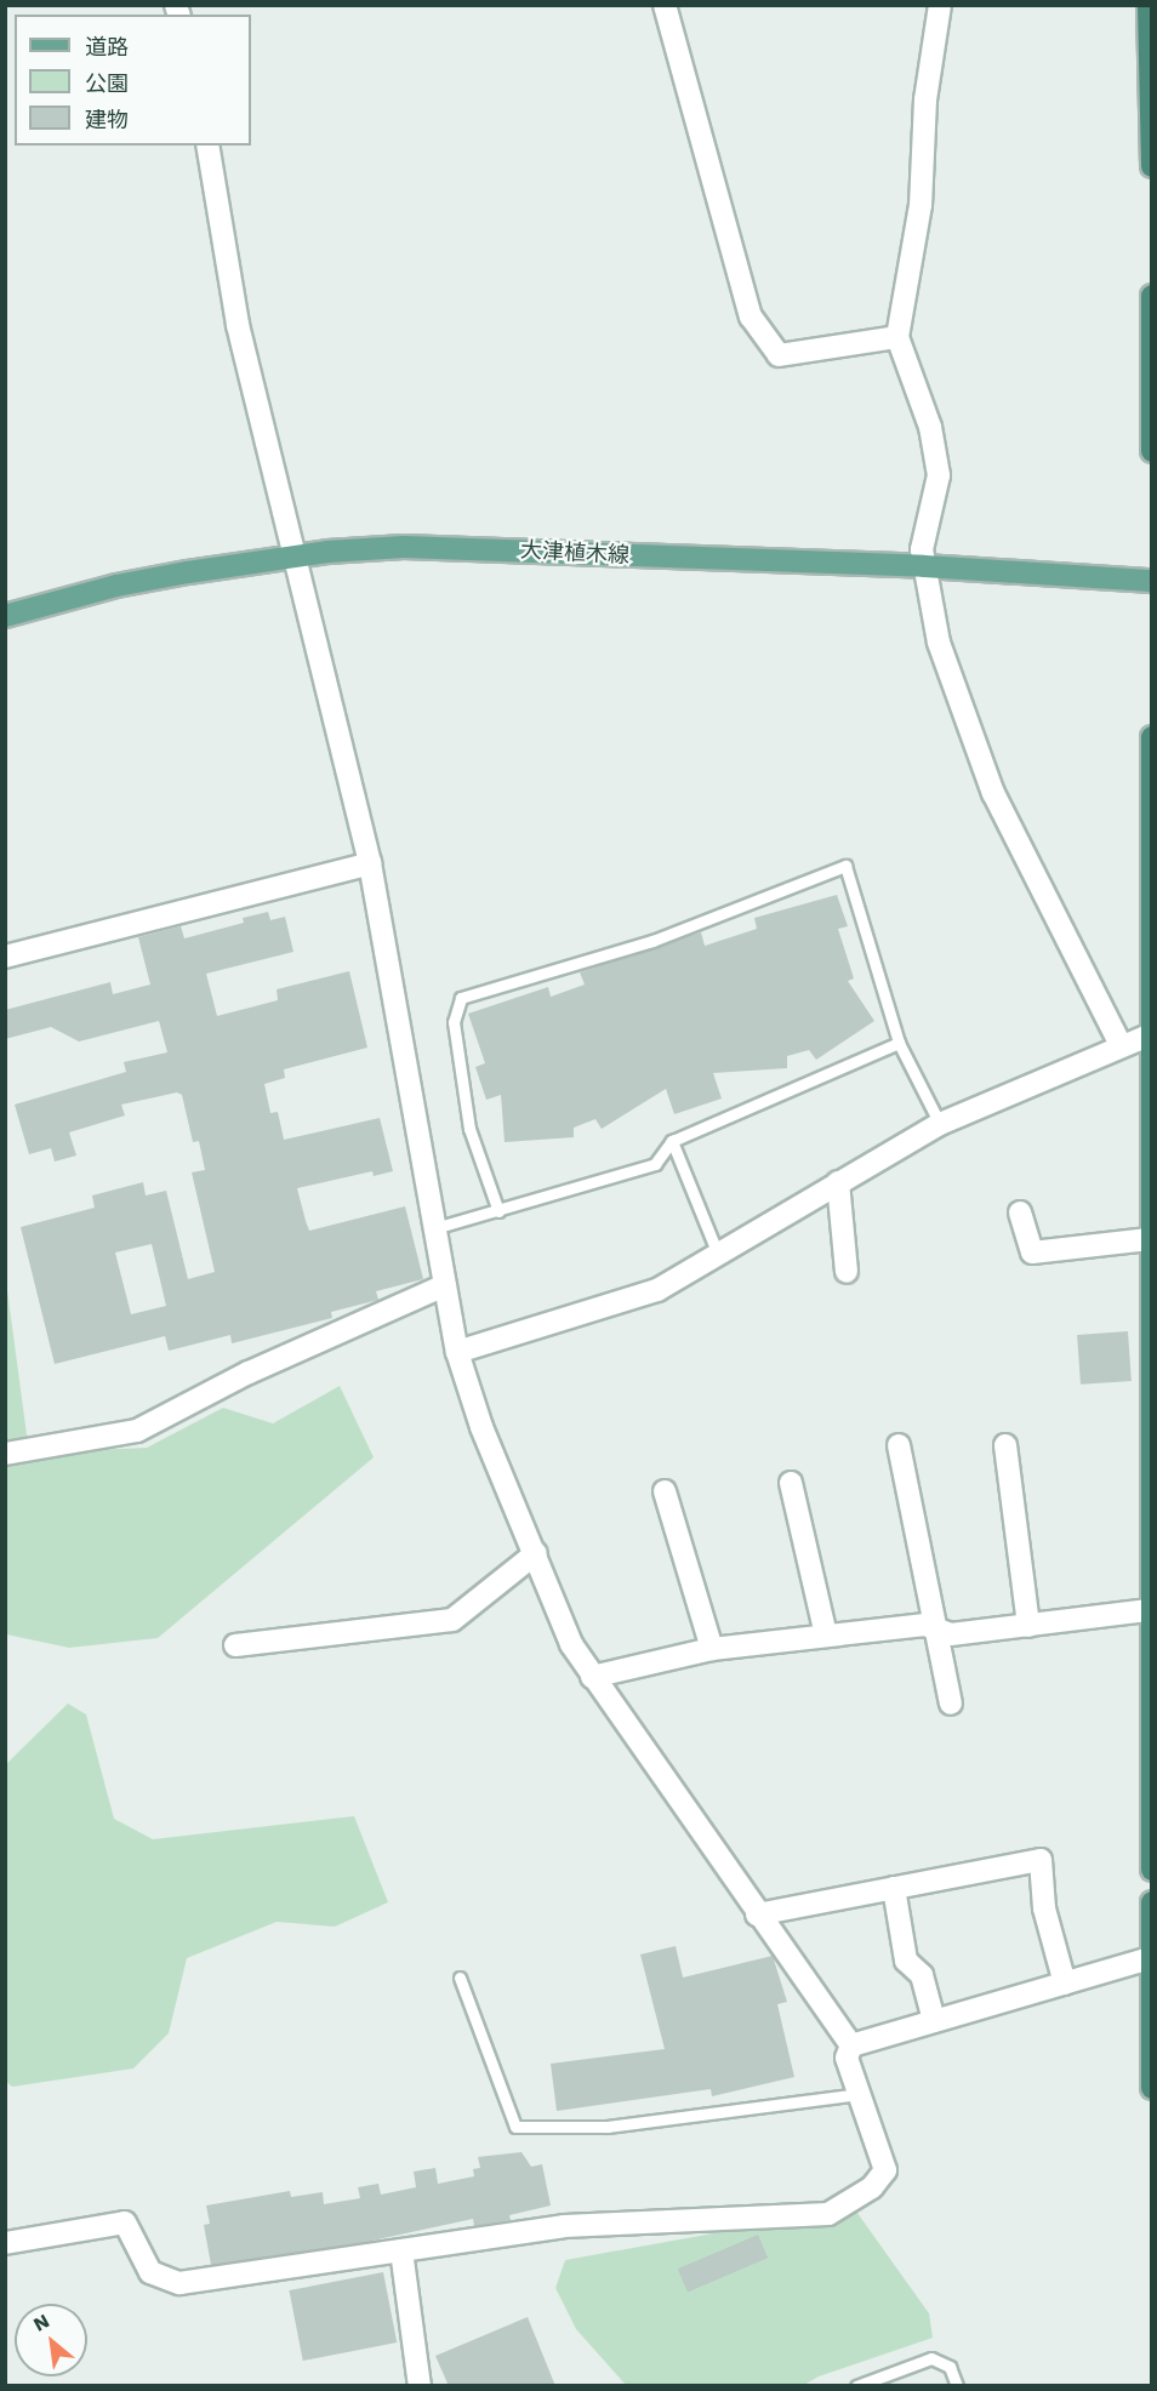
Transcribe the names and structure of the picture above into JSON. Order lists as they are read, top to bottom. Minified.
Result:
{"streets":{"main road":["大津植木線"]},"legend":["道路","公園","建物"],"north":"top left"}
